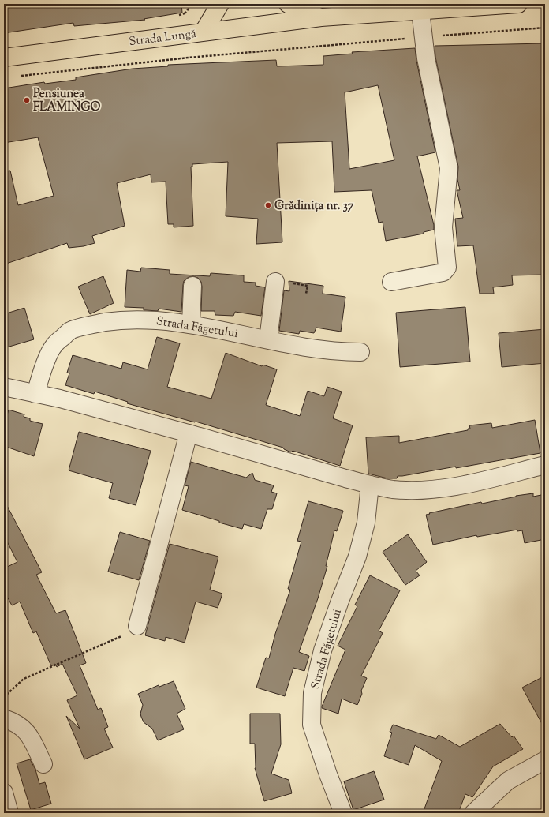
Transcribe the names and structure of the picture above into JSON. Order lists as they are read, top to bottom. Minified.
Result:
{"streets":{"main road":["Strada Lungă"],"street":["Strada Făgetului"]},"places":["Pensiunea FLAMINGO","Grădinița nr. 37"]}
